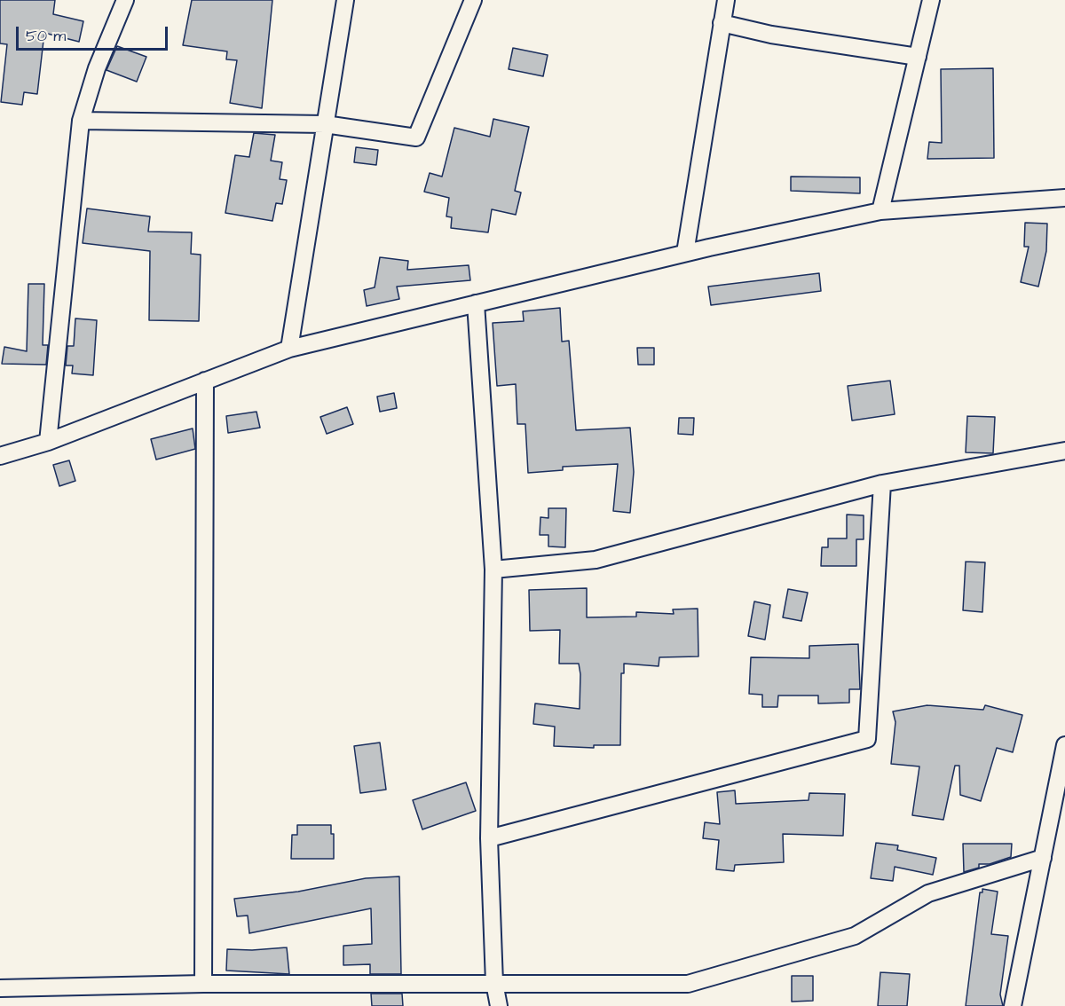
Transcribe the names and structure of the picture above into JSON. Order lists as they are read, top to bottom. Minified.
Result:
{"scale_bar":"50 m"}
